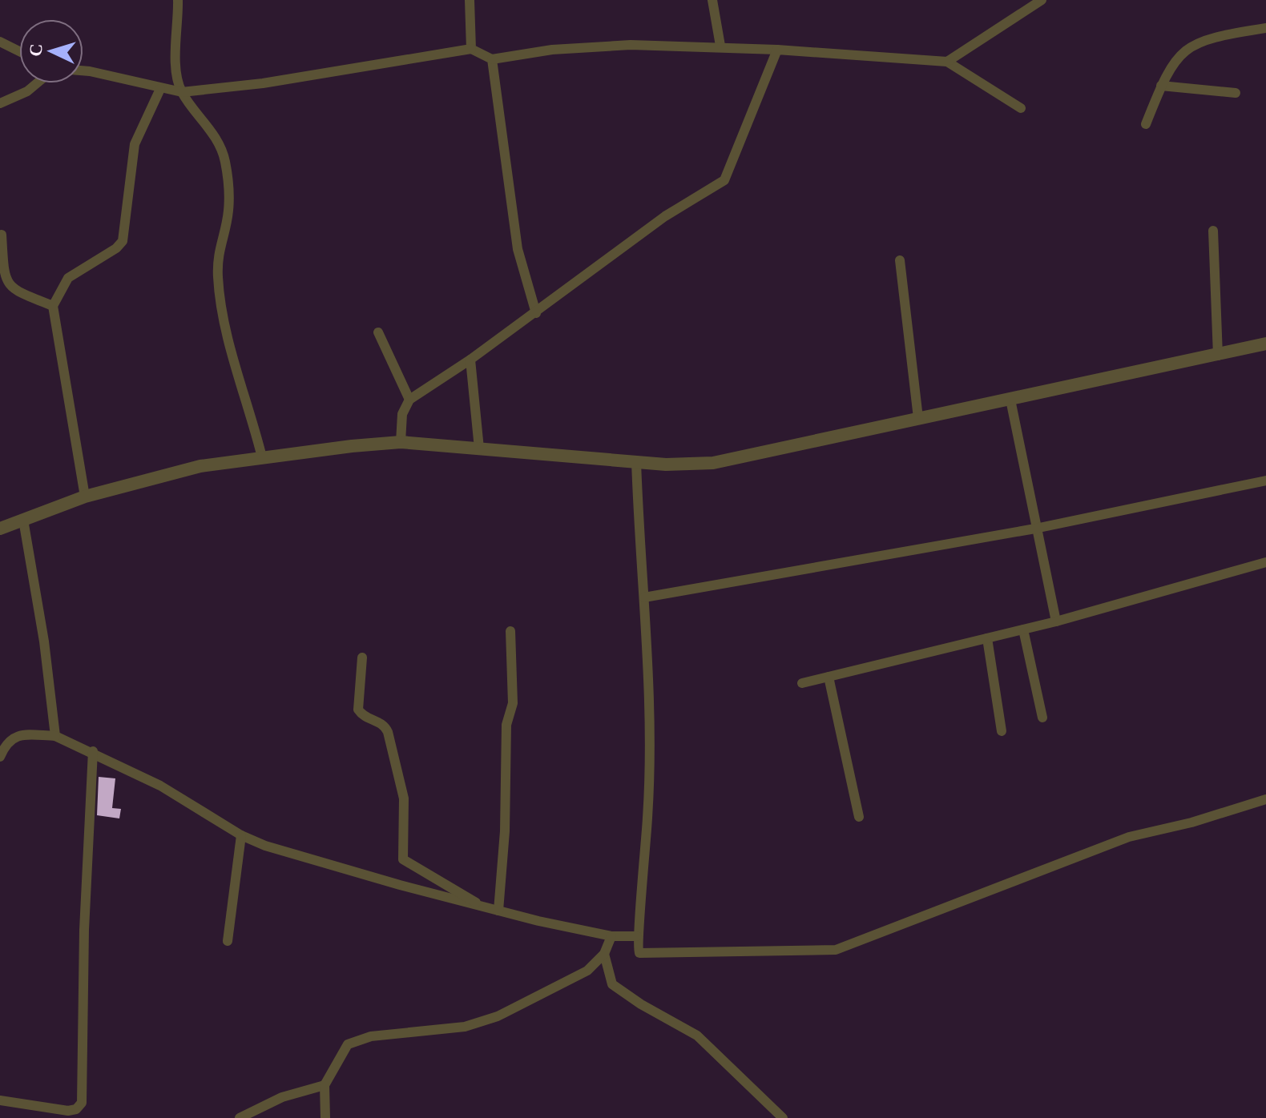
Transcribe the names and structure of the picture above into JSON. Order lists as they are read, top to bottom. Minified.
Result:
{"north":"left"}
